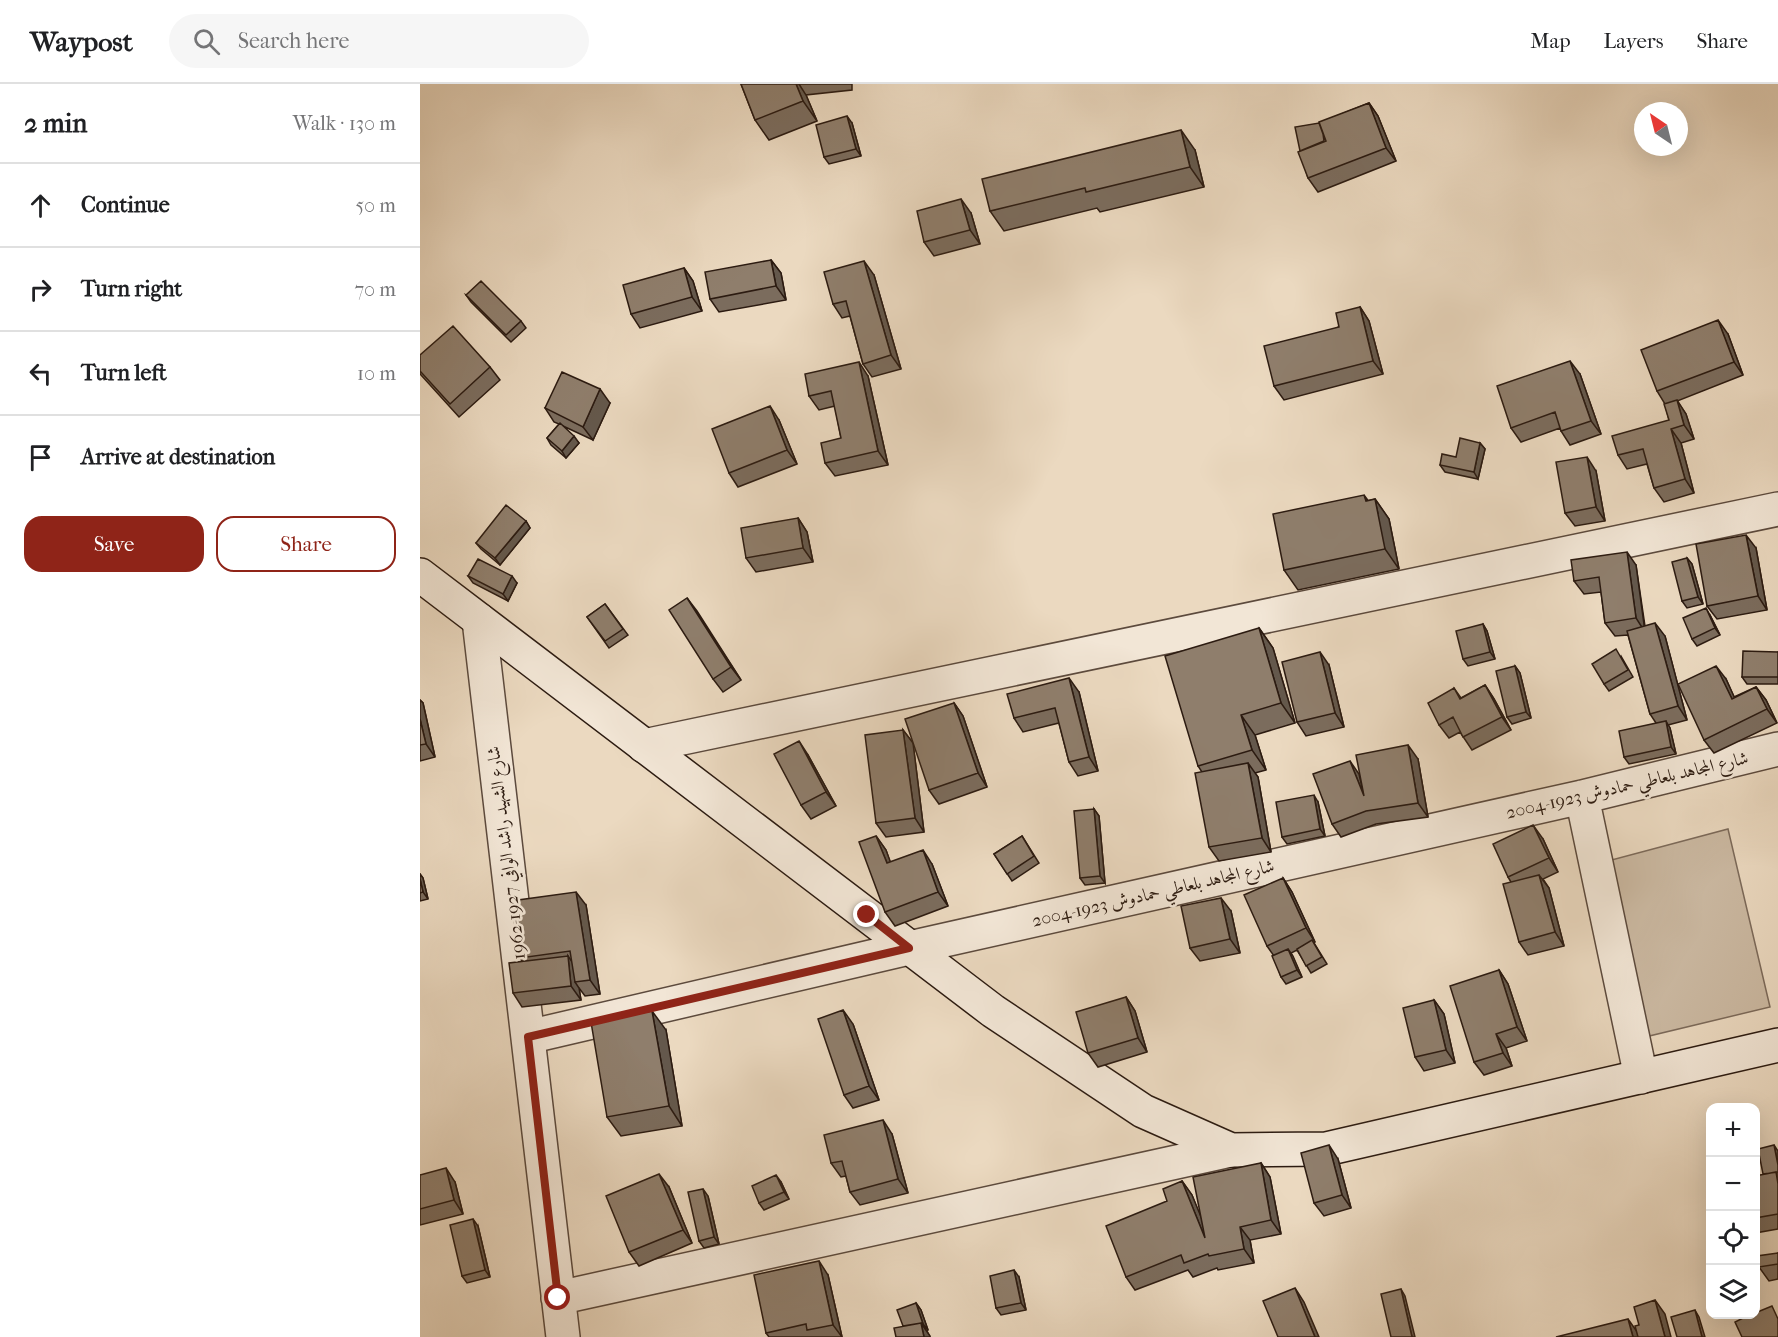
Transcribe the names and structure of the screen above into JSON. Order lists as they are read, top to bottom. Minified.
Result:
{"streets":{"street":["شارع المجاهد بلعاطي حمادوش 1923-2004","شارع الشهيد راشد الوافي 1927-1962"]},"crossings":[["شارع المجاهد بلعاطي حمادوش 1923-2004","شارع الشهيد راشد الوافي 1927-1962"]],"north":"top left","page":{"header":"Waypost","search":"Search here","nav":["Map","Layers","Share"],"heading":["2 min","Walk · 130 m"],"list":[["Continue","50 m"],["Turn right","70 m"],["Turn left","10 m"],"Arrive at destination"],"buttons":["Save","Share"],"map_buttons":["+","−"]}}
